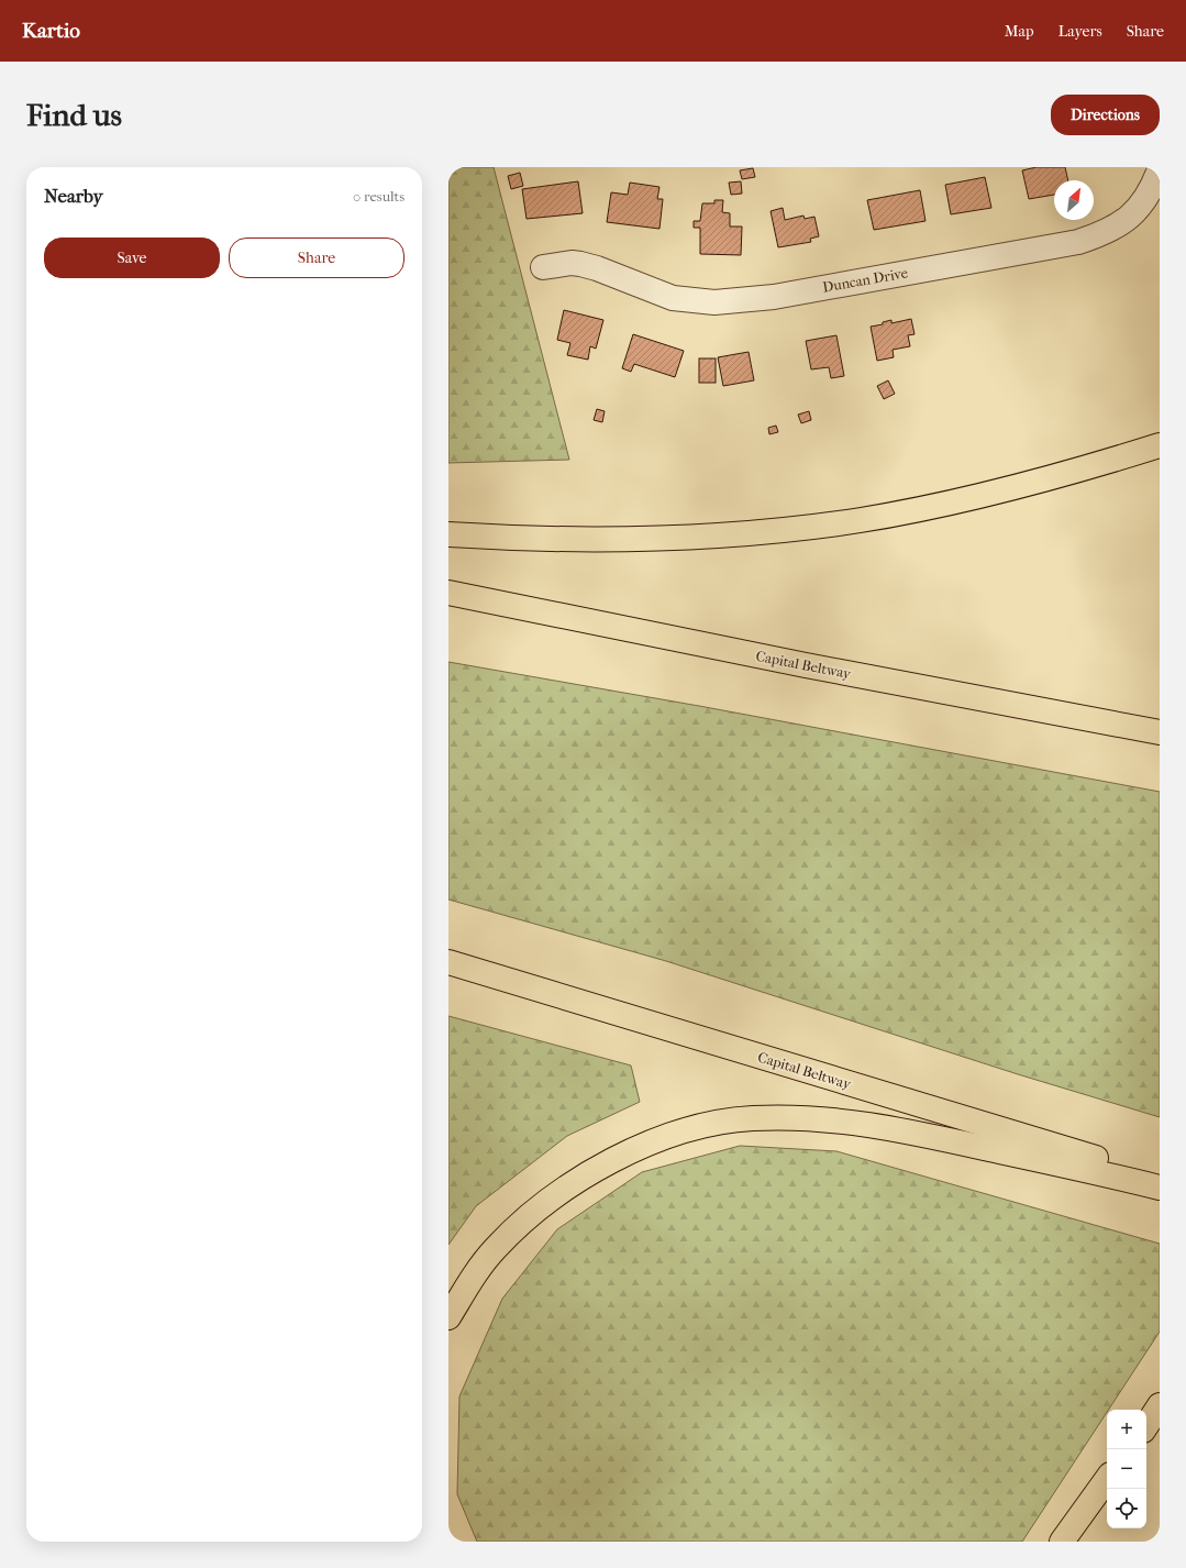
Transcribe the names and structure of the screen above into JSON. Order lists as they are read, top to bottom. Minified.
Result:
{"streets":{"highway":["Capital Beltway"],"street":["Duncan Drive"]},"north":"top right","page":{"header":"Kartio","nav":["Map","Layers","Share"],"buttons":["Directions",["Save","Share"]],"title":"Find us","heading":["Nearby","0 results"],"map_buttons":["+","−"]}}
